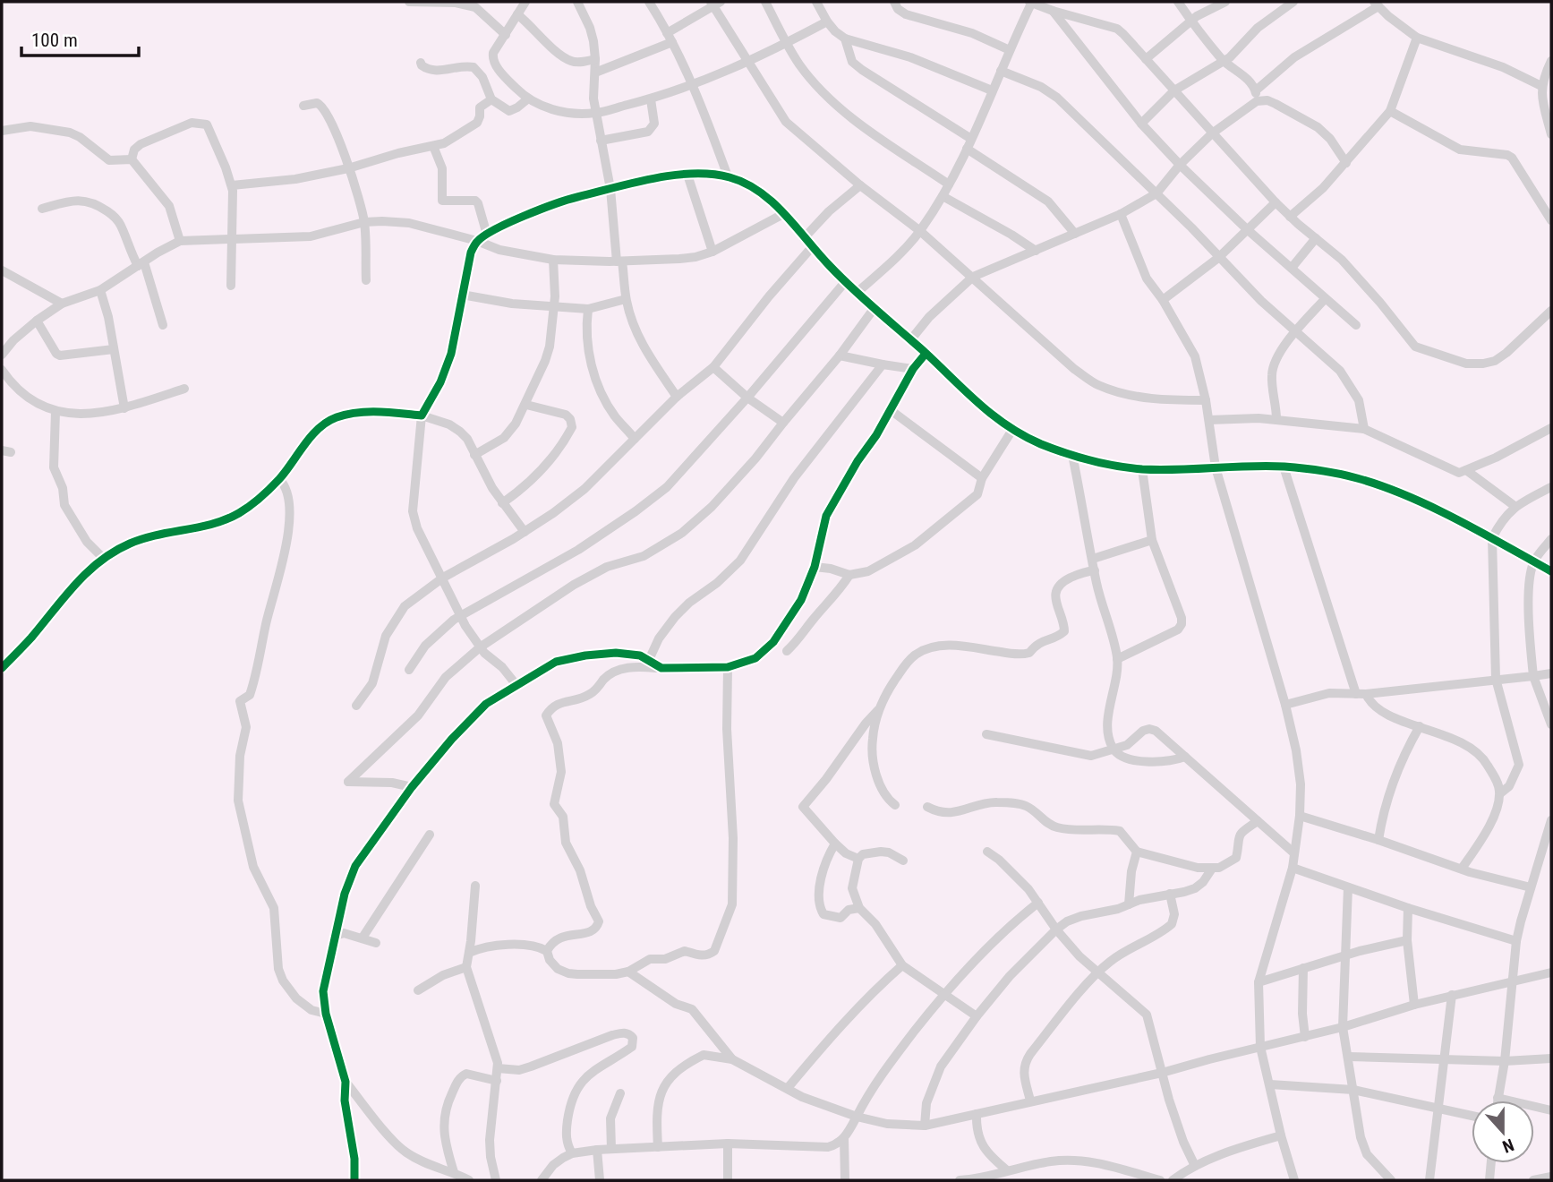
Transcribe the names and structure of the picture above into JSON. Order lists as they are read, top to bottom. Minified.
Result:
{"scale_bar":"100 m","north":"bottom"}
